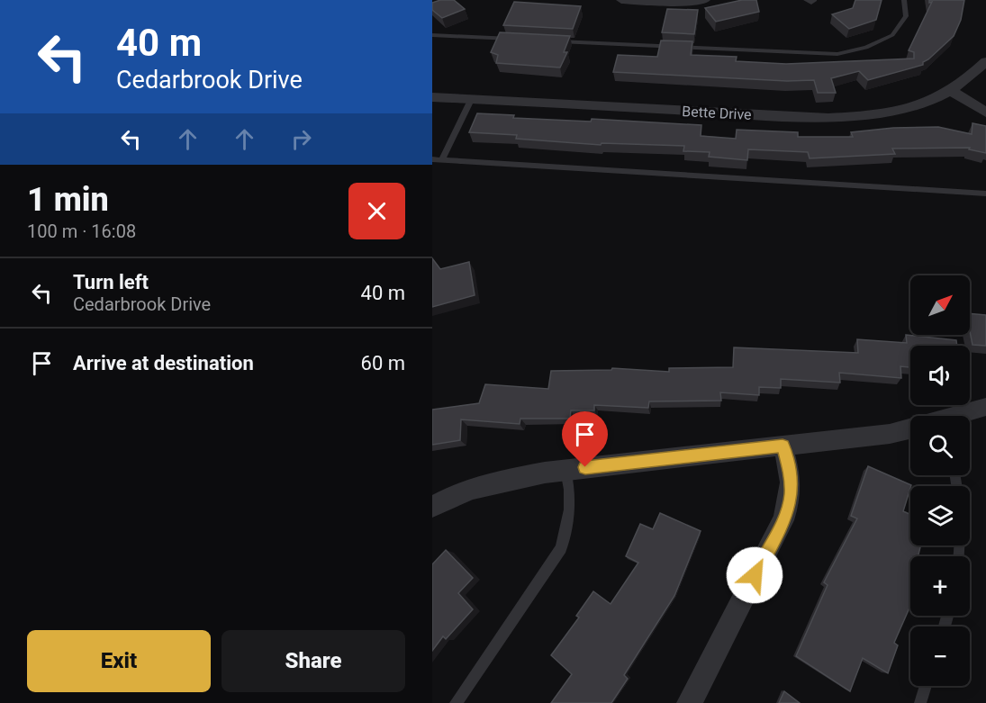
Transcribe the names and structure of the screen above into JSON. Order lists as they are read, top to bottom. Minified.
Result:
{"streets":{"street":["Bette Drive"]},"north":"top right","page":{"turn":["40 m","Cedarbrook Drive"],"heading":["1 min","100 m · 16:08"],"list":[{"name":"Turn left","note":"Cedarbrook Drive","value":"40 m"},{"name":"Arrive at destination","value":"60 m"}],"map_buttons":["+","−"],"buttons":["Exit","Share"]}}
